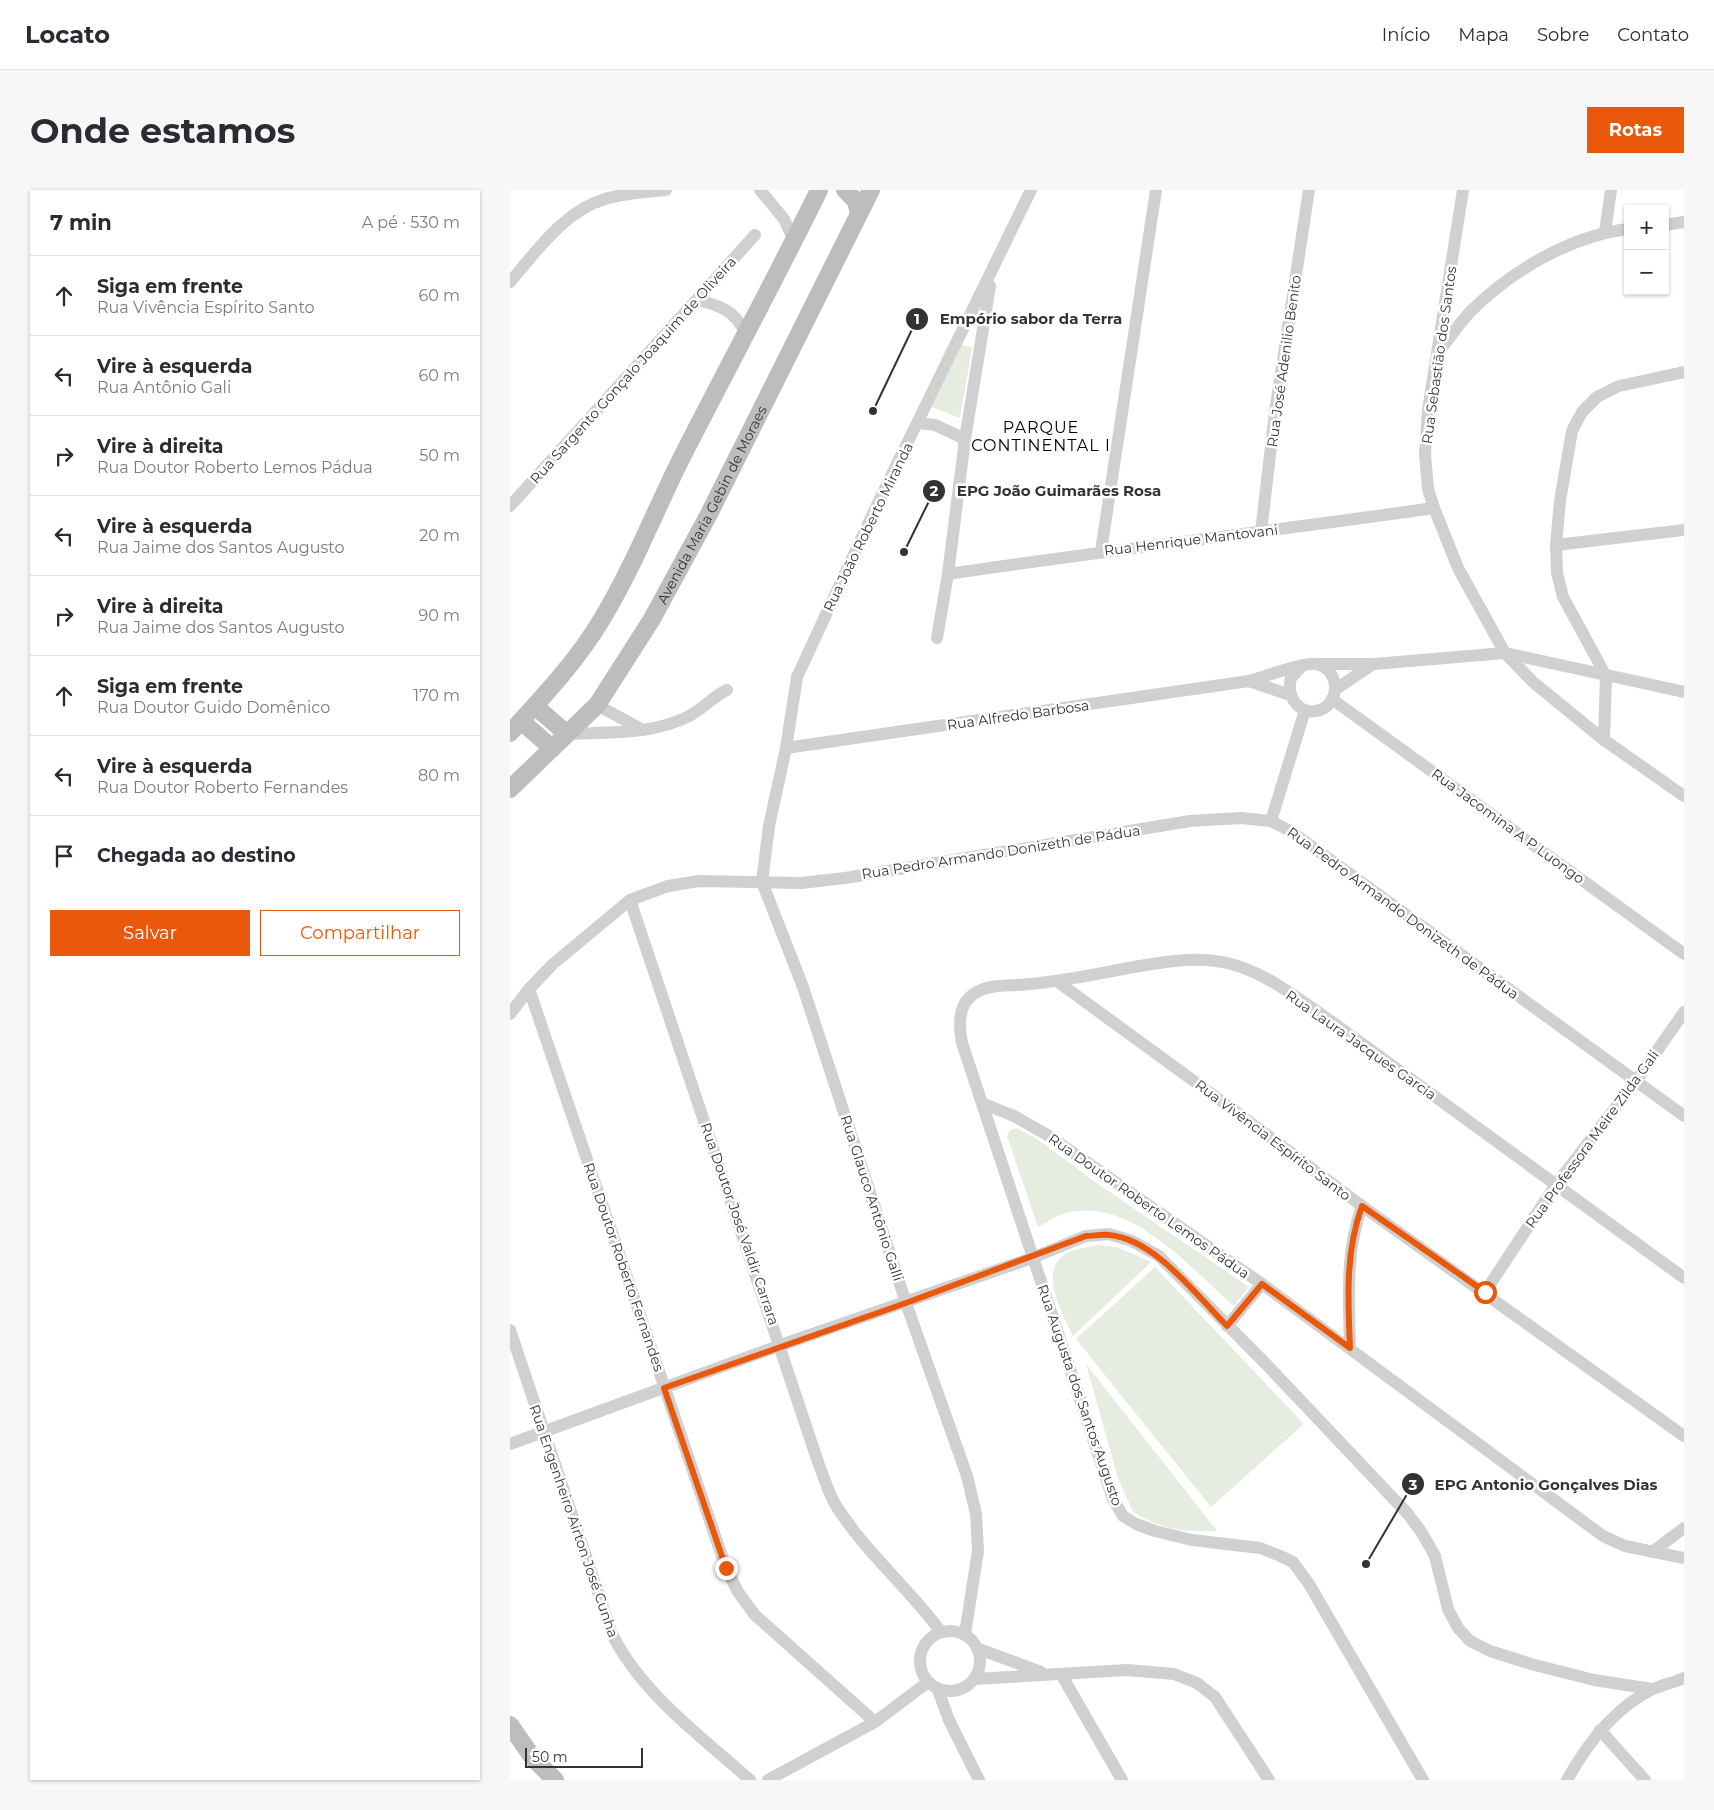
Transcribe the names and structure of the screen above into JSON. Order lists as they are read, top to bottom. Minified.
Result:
{"streets":{"main road":["Avenida Maria Gebin de Moraes"],"street":["Rua Sebastião dos Santos","Rua José Adenilio Benito","Rua Sargento Gonçalo Joaquim de Oliveira","Rua João Roberto Miranda","Rua Henrique Mantovani","Rua Alfredo Barbosa","Rua Jacomina A P Luongo","Rua Pedro Armando Donizeth de Pádua","Rua Laura Jacques Garcia","Rua Professora Meire Zilda Gali","Rua Vivência Espírito Santo","Rua Glauco Antônio Galli","Rua Doutor Roberto Lemos Pádua","Rua Doutor José Valdir Carrara","Rua Doutor Roberto Fernandes","Rua Augusta dos Santos Augusto","Rua Engenheiro Airton José Cunha"]},"crossings":[["Rua Sebastião dos Santos","Rua Henrique Mantovani"],["Rua José Adenilio Benito","Rua Henrique Mantovani"],["Rua João Roberto Miranda","Rua Alfredo Barbosa"],["Rua João Roberto Miranda","Rua Pedro Armando Donizeth de Pádua"],["Rua João Roberto Miranda","Rua Glauco Antônio Galli"],["Rua Alfredo Barbosa","Rua Jacomina A P Luongo"],["Rua Pedro Armando Donizeth de Pádua","Rua Professora Meire Zilda Gali"],["Rua Pedro Armando Donizeth de Pádua","Rua Glauco Antônio Galli"],["Rua Pedro Armando Donizeth de Pádua","Rua Doutor José Valdir Carrara"],["Rua Pedro Armando Donizeth de Pádua","Rua Doutor Roberto Fernandes"],["Rua Laura Jacques Garcia","Rua Professora Meire Zilda Gali"],["Rua Laura Jacques Garcia","Rua Vivência Espírito Santo"],["Rua Laura Jacques Garcia","Rua Augusta dos Santos Augusto"],["Rua Professora Meire Zilda Gali","Rua Vivência Espírito Santo"],["Rua Glauco Antônio Galli","Rua Doutor José Valdir Carrara"],["Rua Doutor Roberto Lemos Pádua","Rua Augusta dos Santos Augusto"]],"districts":["PARQUE CONTINENTAL I"],"places":["Empório sabor da Terra","EPG João Guimarães Rosa","EPG Antonio Gonçalves Dias"],"scale_bar":"50 m","page":{"header":"Locato","nav":["Início","Mapa","Sobre","Contato"],"buttons":["Rotas",["Salvar","Compartilhar"]],"title":"Onde estamos","heading":["7 min","A pé · 530 m"],"map_buttons":["+","−"],"list":[["Siga em frente","Rua Vivência Espírito Santo","60 m"],["Vire à esquerda","Rua Antônio Gali","60 m"],["Vire à direita","Rua Doutor Roberto Lemos Pádua","50 m"],["Vire à esquerda","Rua Jaime dos Santos Augusto","20 m"],["Vire à direita","Rua Jaime dos Santos Augusto","90 m"],["Siga em frente","Rua Doutor Guido Domênico","170 m"],["Vire à esquerda","Rua Doutor Roberto Fernandes","80 m"],"Chegada ao destino"],"scale":"50 m"}}
